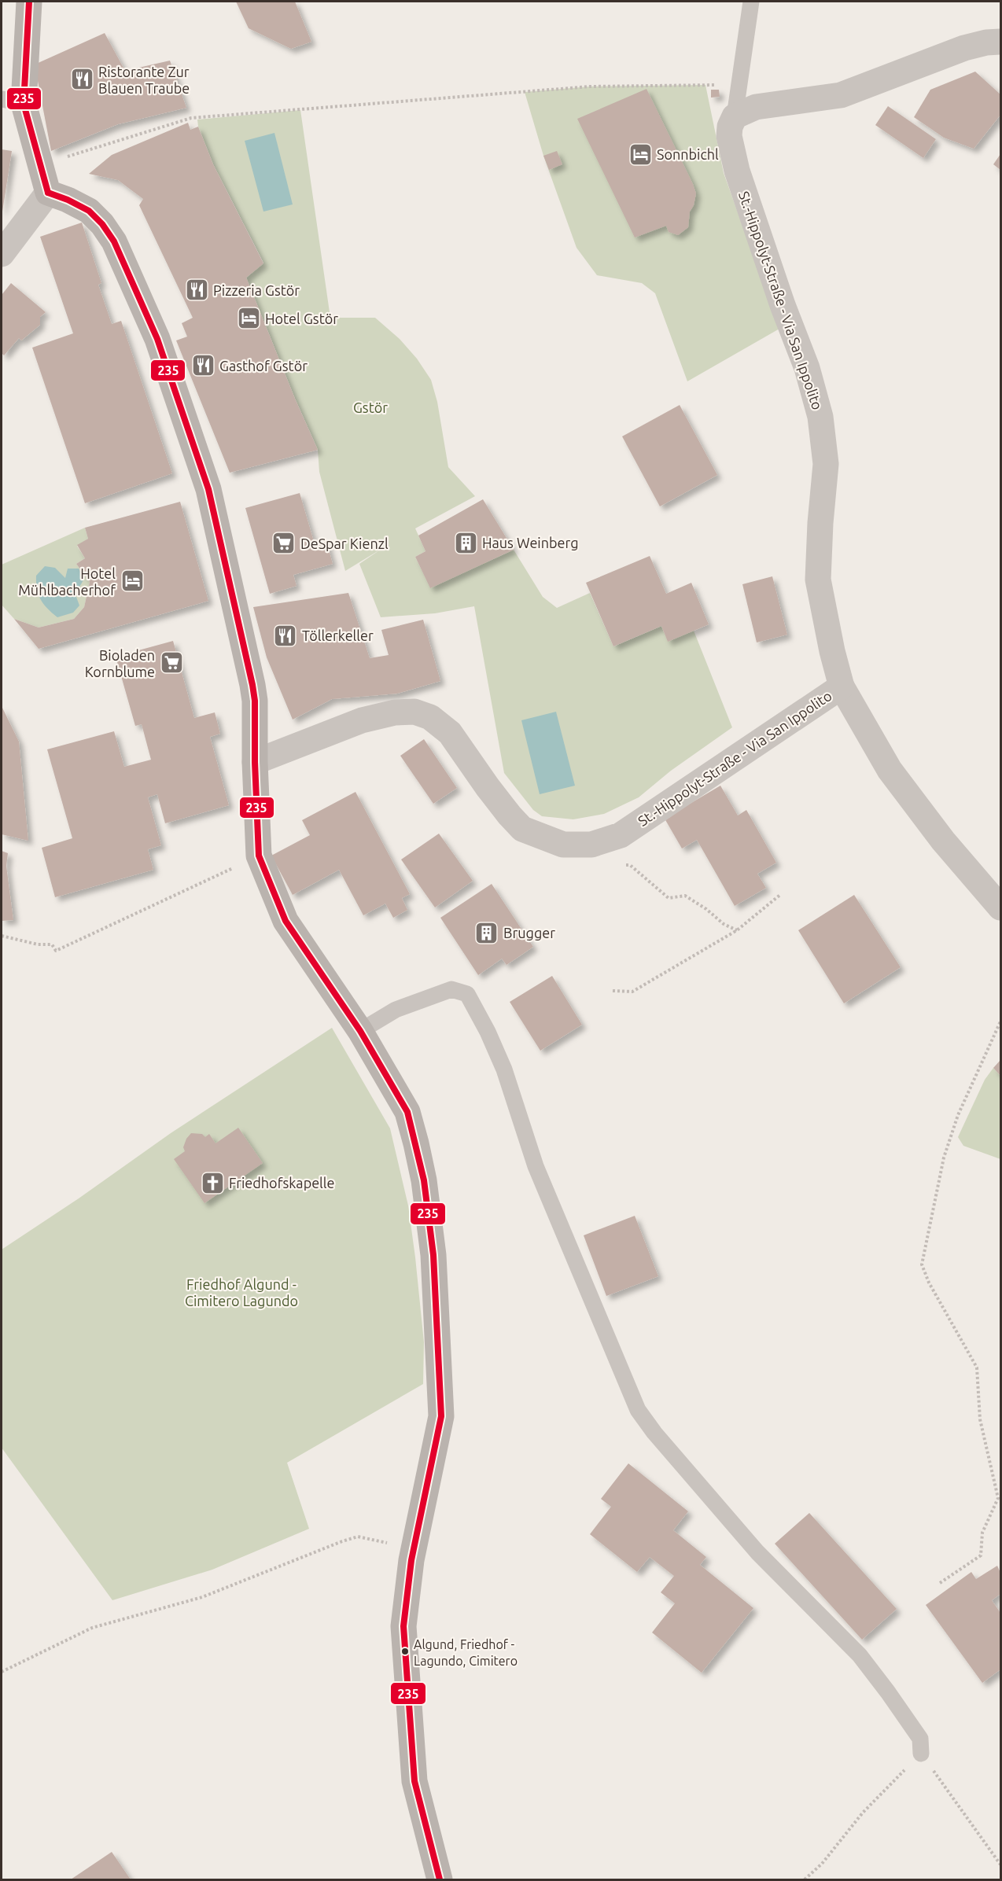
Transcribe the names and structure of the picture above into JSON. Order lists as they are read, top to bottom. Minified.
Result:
{"streets":{"street":["St.-Hippolyt-Straße - Via San Ippolito"]},"parks":["Gstör","Friedhof Algund - Cimitero Lagundo"],"places":{"restaurant":["Ristorante Zur Blauen Traube","Pizzeria Gstör","Gasthof Gstör","Töllerkeller"],"hotel":["Sonnbichl","Hotel Gstör","Hotel Mühlbacherhof"],"building":["Haus Weinberg","Brugger"],"supermarket":["DeSpar Kienzl","Bioladen Kornblume"],"church":["Friedhofskapelle"],"other":["Algund, Friedhof - Lagundo, Cimitero"]},"lines":["transit line 235"]}
